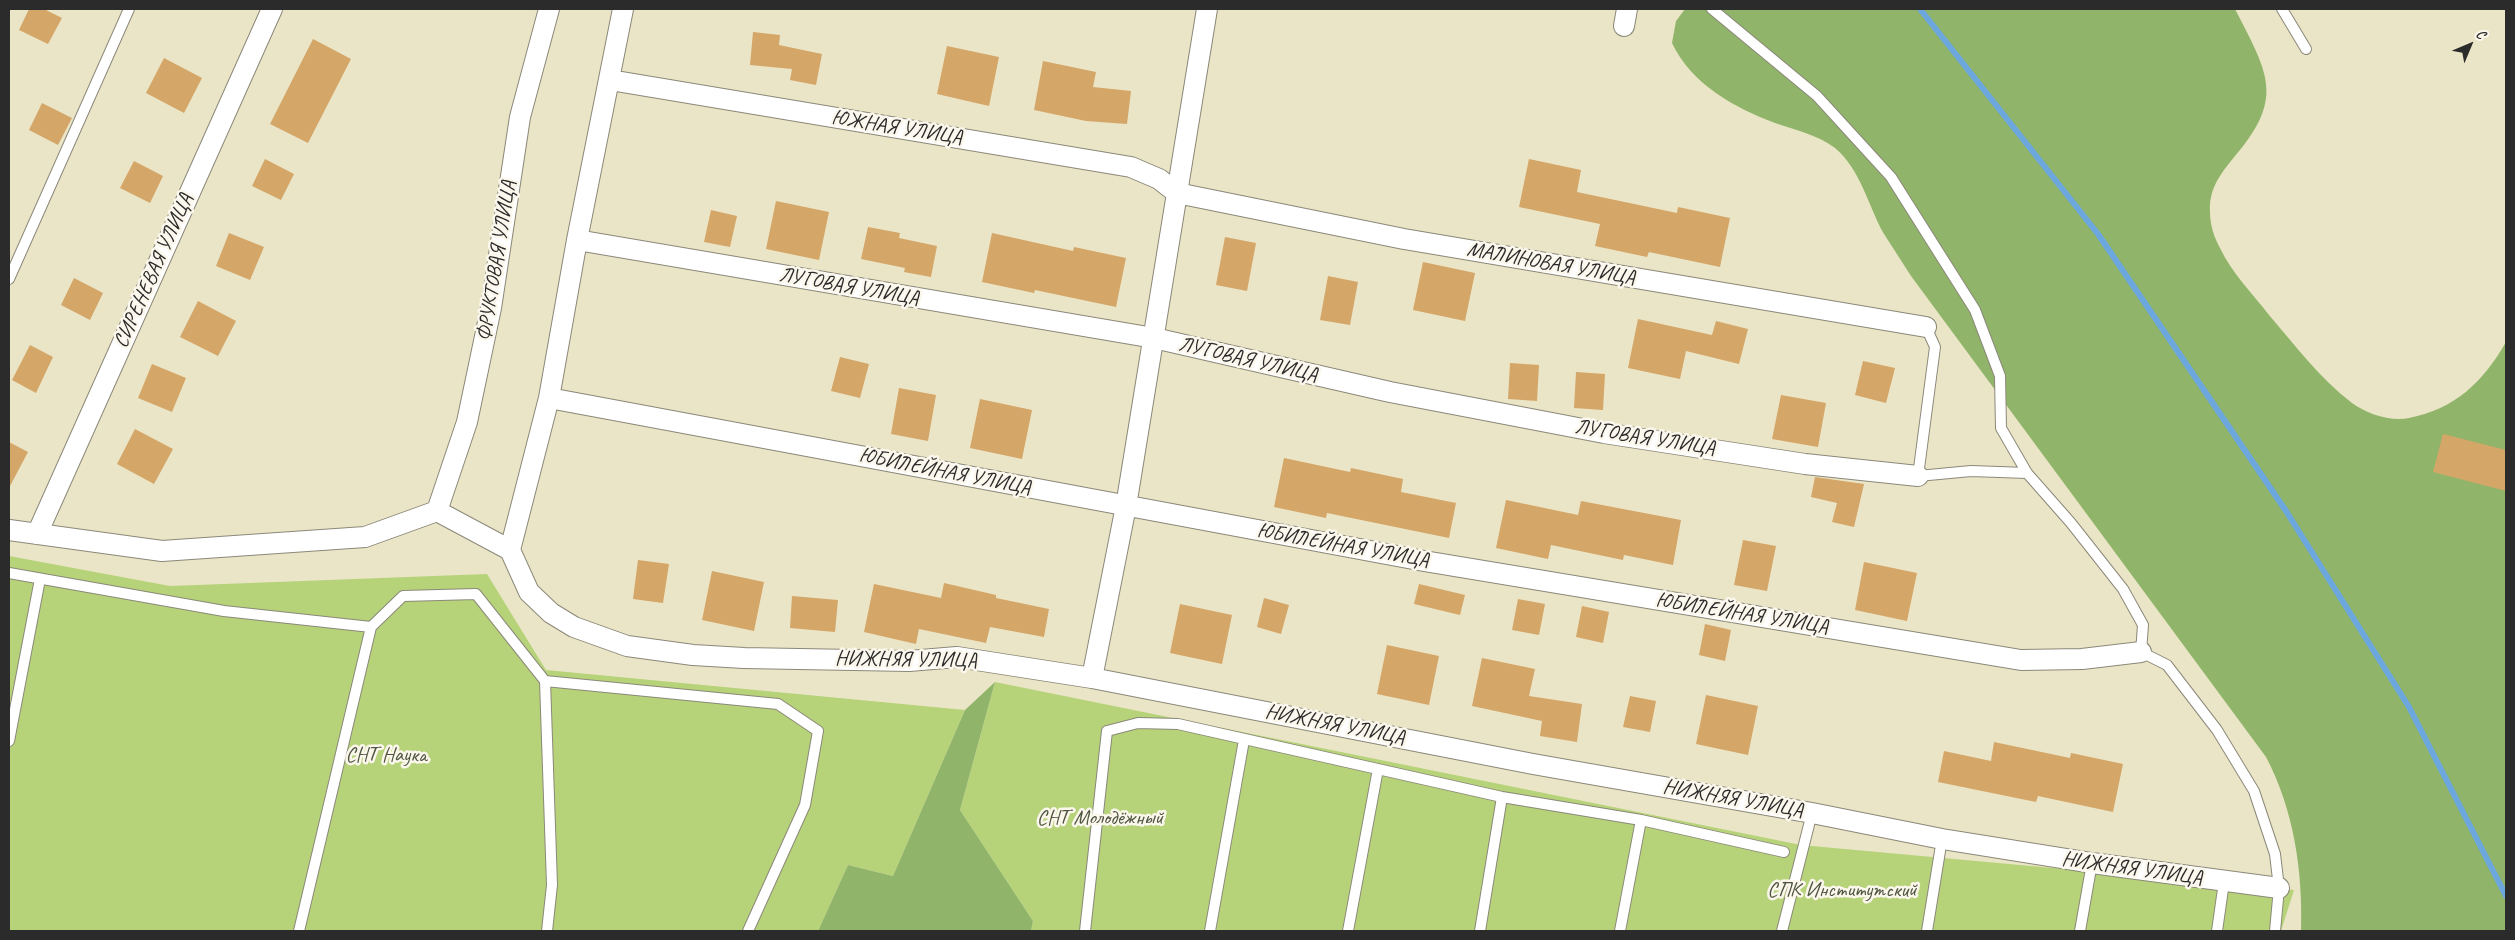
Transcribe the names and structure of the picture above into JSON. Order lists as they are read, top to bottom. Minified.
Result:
{"streets":{"street":["ЮЖНАЯ УЛИЦА","ФРУКТОВАЯ УЛИЦА","МАЛИНОВАЯ УЛИЦА","СИРЕНЕВАЯ УЛИЦА","ЛУГОВАЯ УЛИЦА","ЮБИЛЕЙНАЯ УЛИЦА","НИЖНЯЯ УЛИЦА"]},"crossings":[["ЮЖНАЯ УЛИЦА","МАЛИНОВАЯ УЛИЦА"]],"parks":["СНТ Наука","СНТ Молодёжный","СПК Институтский"],"north":"top right"}
